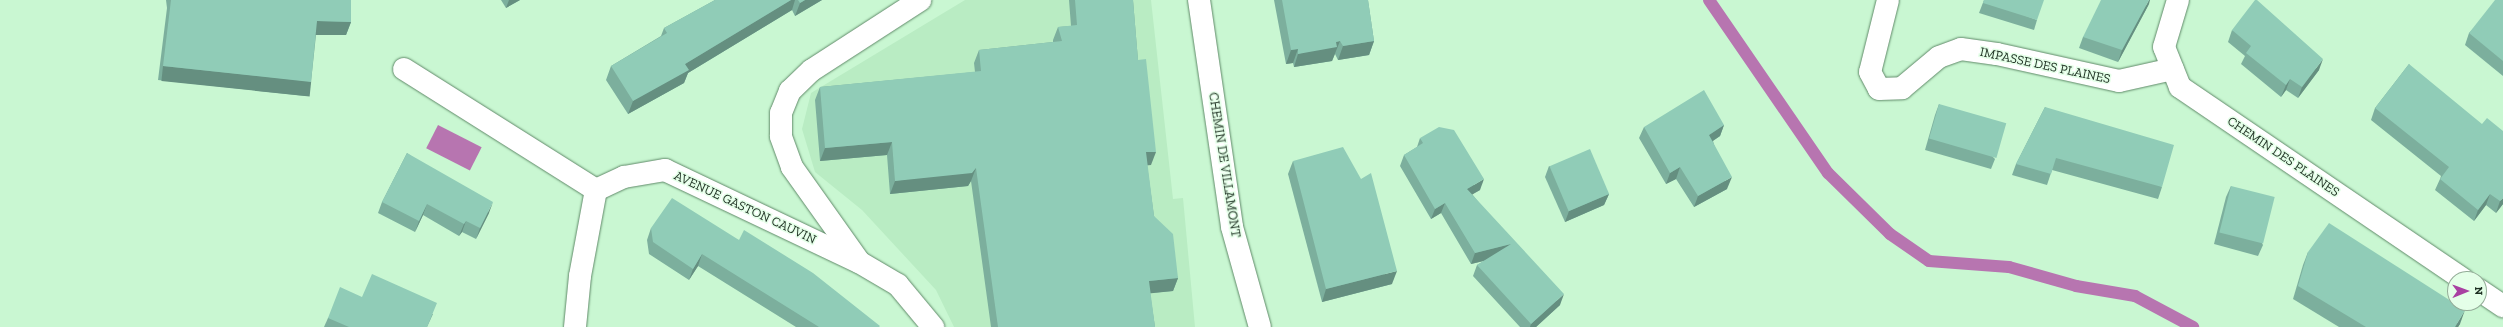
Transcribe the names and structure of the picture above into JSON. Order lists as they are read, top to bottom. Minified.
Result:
{"streets":{"street":["IMPASSE DES PLAINES","CHEMIN DES PLAINES","CHEMIN DE VILLAMONT","AVENUE GASTON CAUVIN"]},"crossings":[["IMPASSE DES PLAINES","CHEMIN DES PLAINES"]],"north":"right"}
